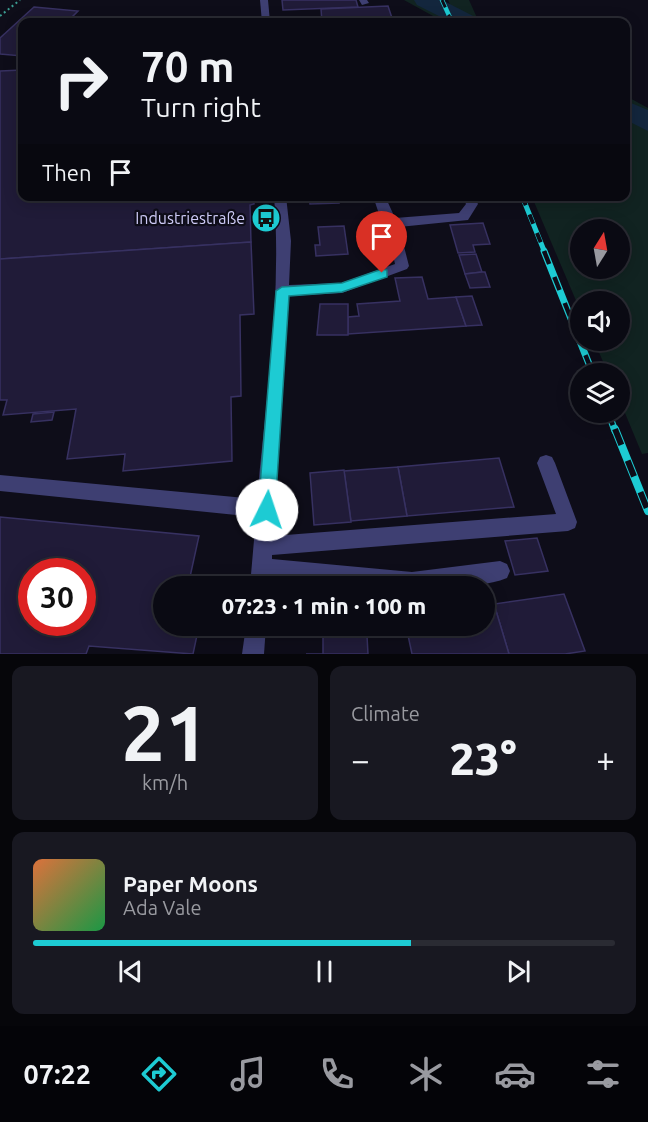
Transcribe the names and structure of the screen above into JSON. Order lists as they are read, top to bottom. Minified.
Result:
{"places":{"bus stop":["Industriestraße"]},"north":"top","page":{"turn":["70 m","Turn right"],"then":"Then","limit":"30","trip":"07:23 · 1 min · 100 m","tile":[["21","km/h"],"Climate"],"heat":["−","23°","+"],"song":["Paper Moons","Ada Vale"],"tabs":"07:22"}}
